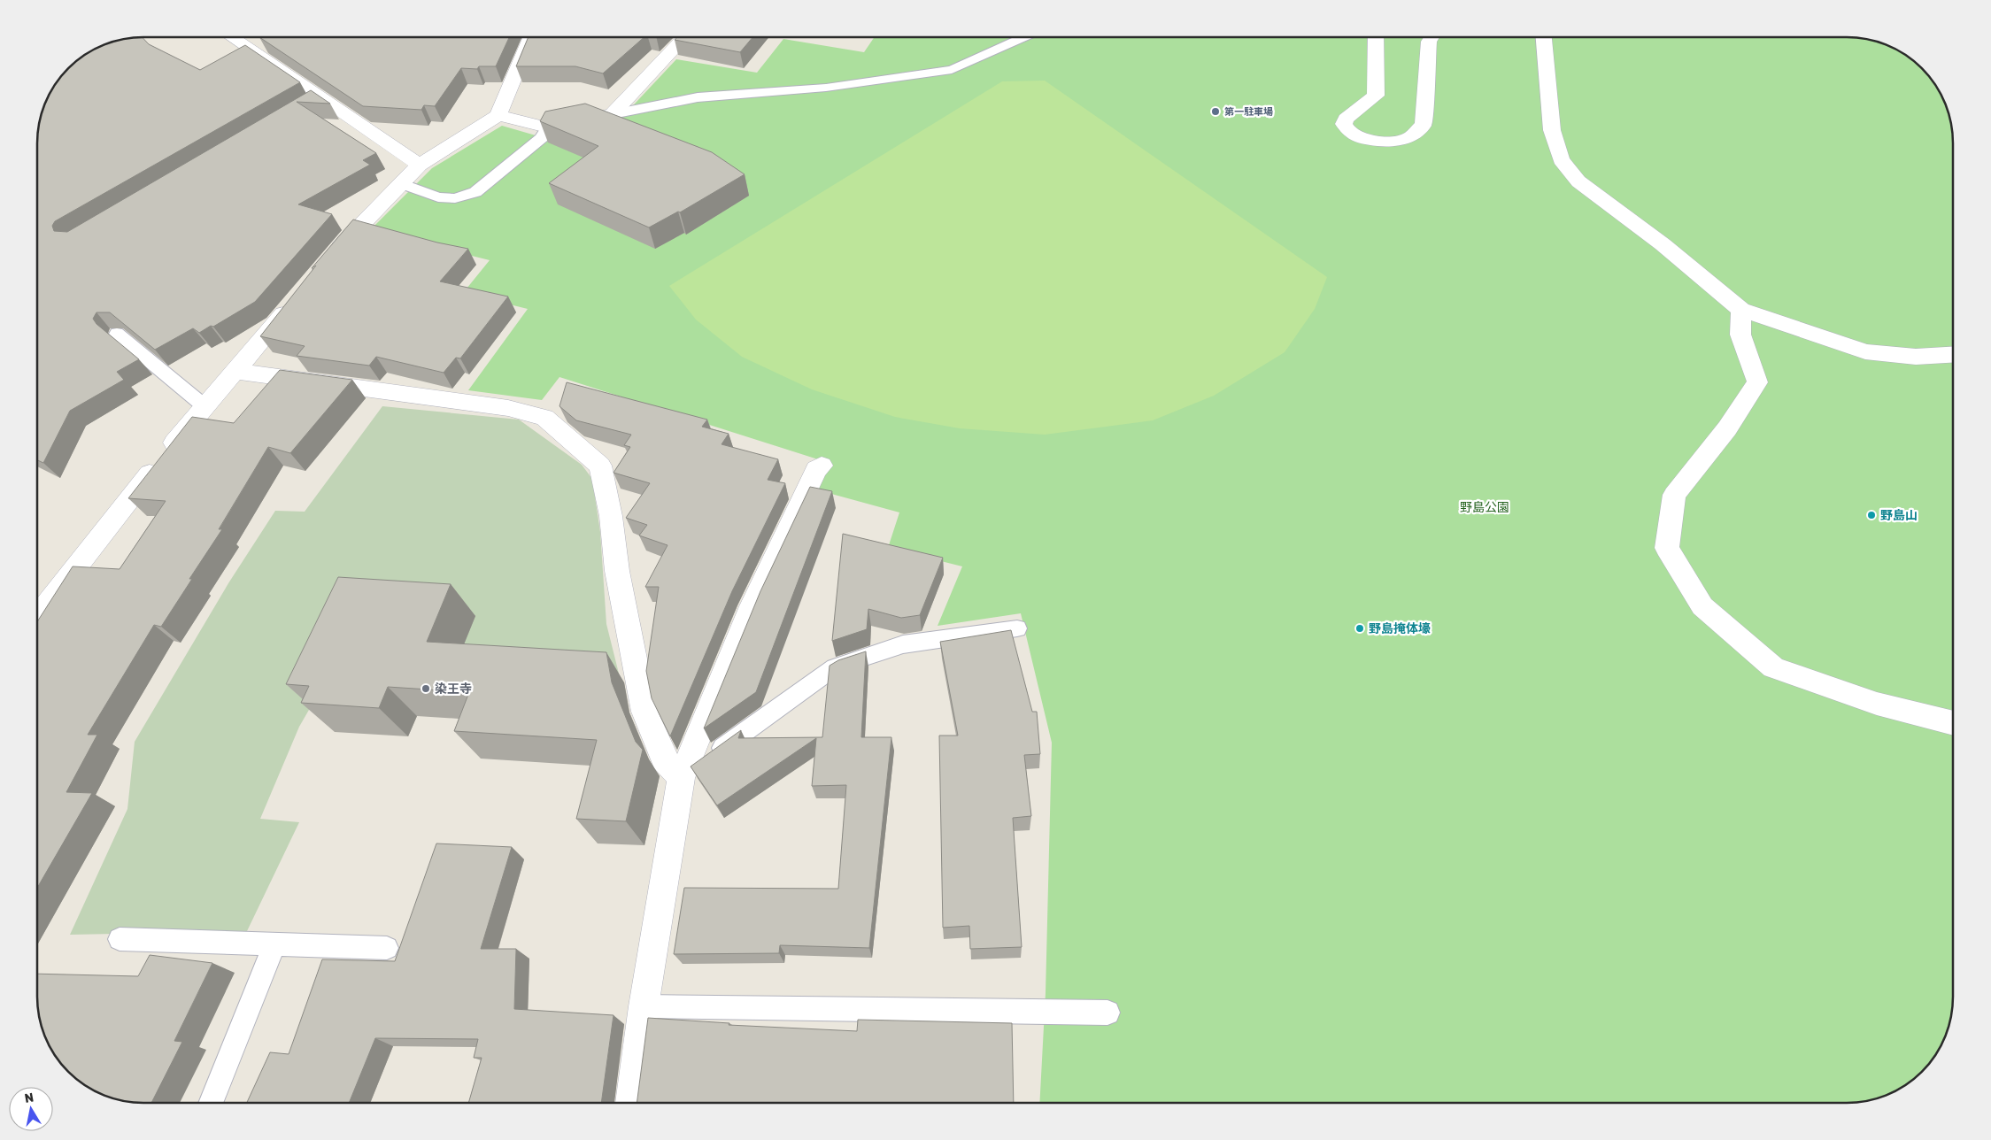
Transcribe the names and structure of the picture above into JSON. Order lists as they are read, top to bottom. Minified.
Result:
{"parks":["野島公園"],"places":["第一駐車場","野島山","野島掩体壕","染王寺"],"north":"top"}
